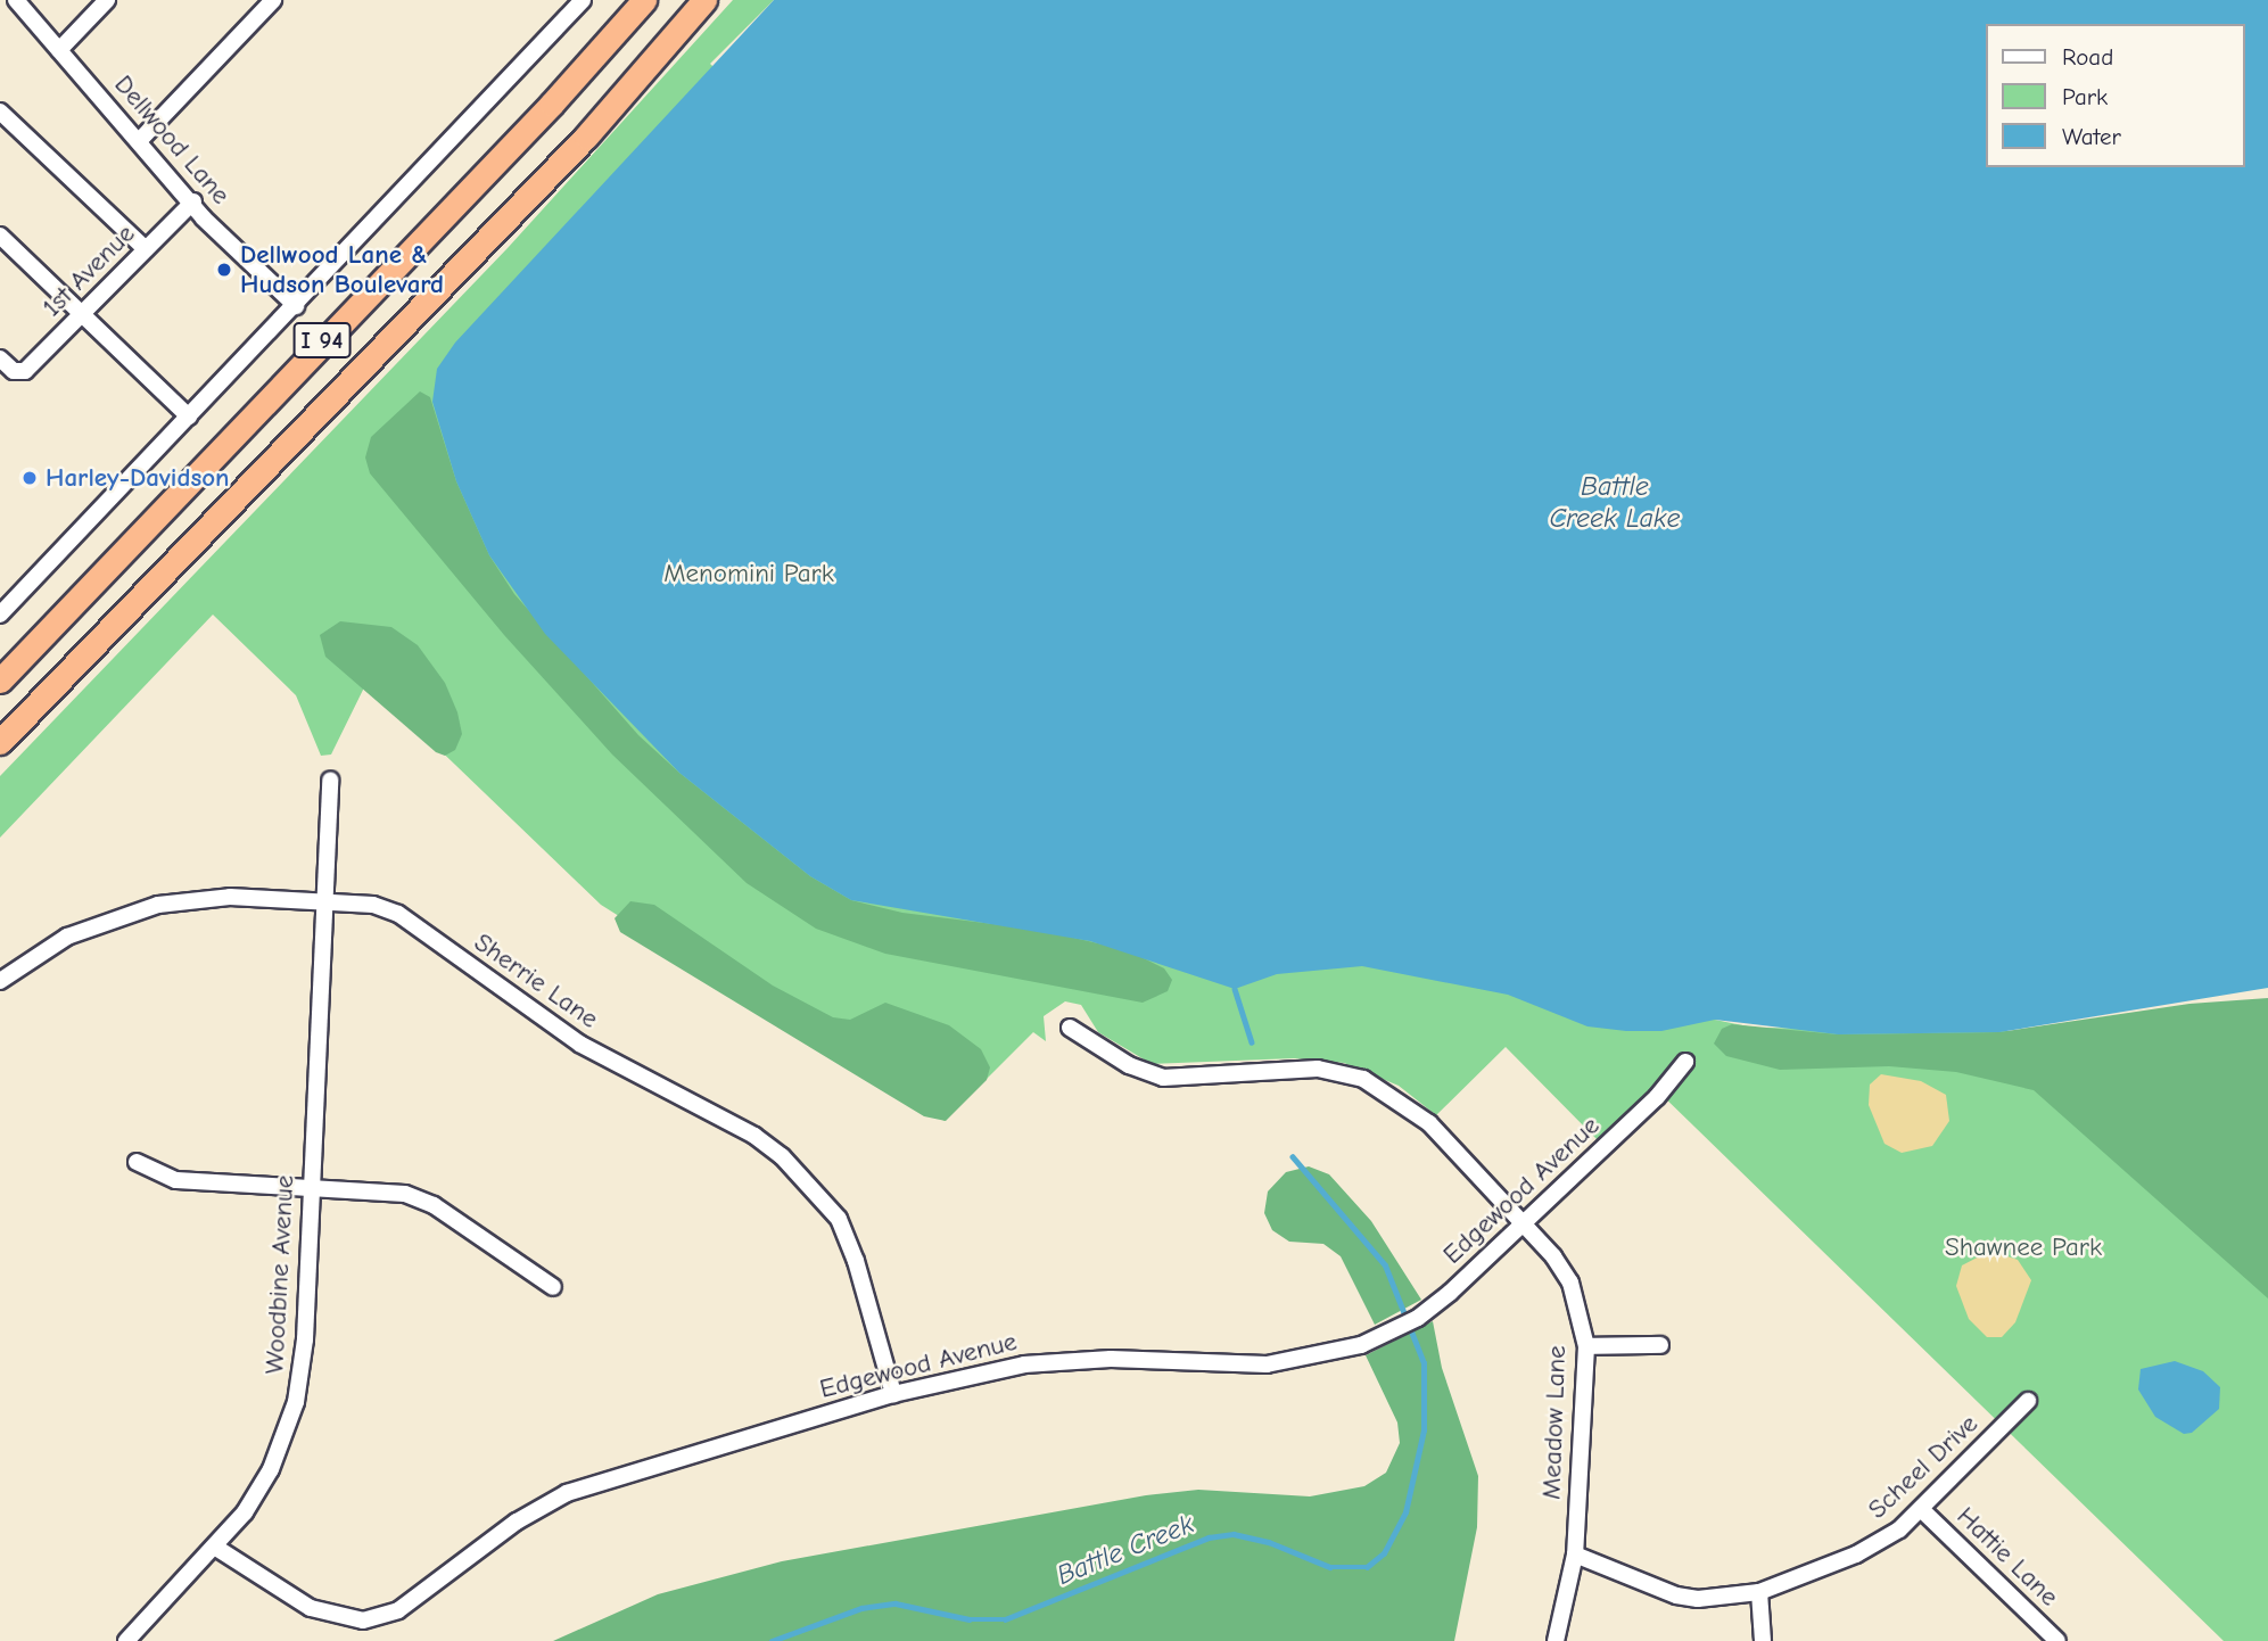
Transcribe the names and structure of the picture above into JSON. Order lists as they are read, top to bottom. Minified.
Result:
{"streets":{"highway":["I 94"],"street":["Dellwood Lane","1st Avenue","Sherrie Lane","Edgewood Avenue","Woodbine Avenue","Meadow Lane","Scheel Drive","Hattie Lane"]},"crossings":[["Dellwood Lane","1st Avenue"],["Sherrie Lane","Edgewood Avenue"],["Sherrie Lane","Woodbine Avenue"],["Edgewood Avenue","Woodbine Avenue"],["Edgewood Avenue","Meadow Lane"],["Meadow Lane","Scheel Drive"],["Scheel Drive","Hattie Lane"]],"water":["Battle Creek Lake","Battle Creek"],"parks":["Menomini Park","Shawnee Park"],"places":["Dellwood Lane & Hudson Boulevard","Harley-Davidson"],"legend":["Road","Park","Water"]}
